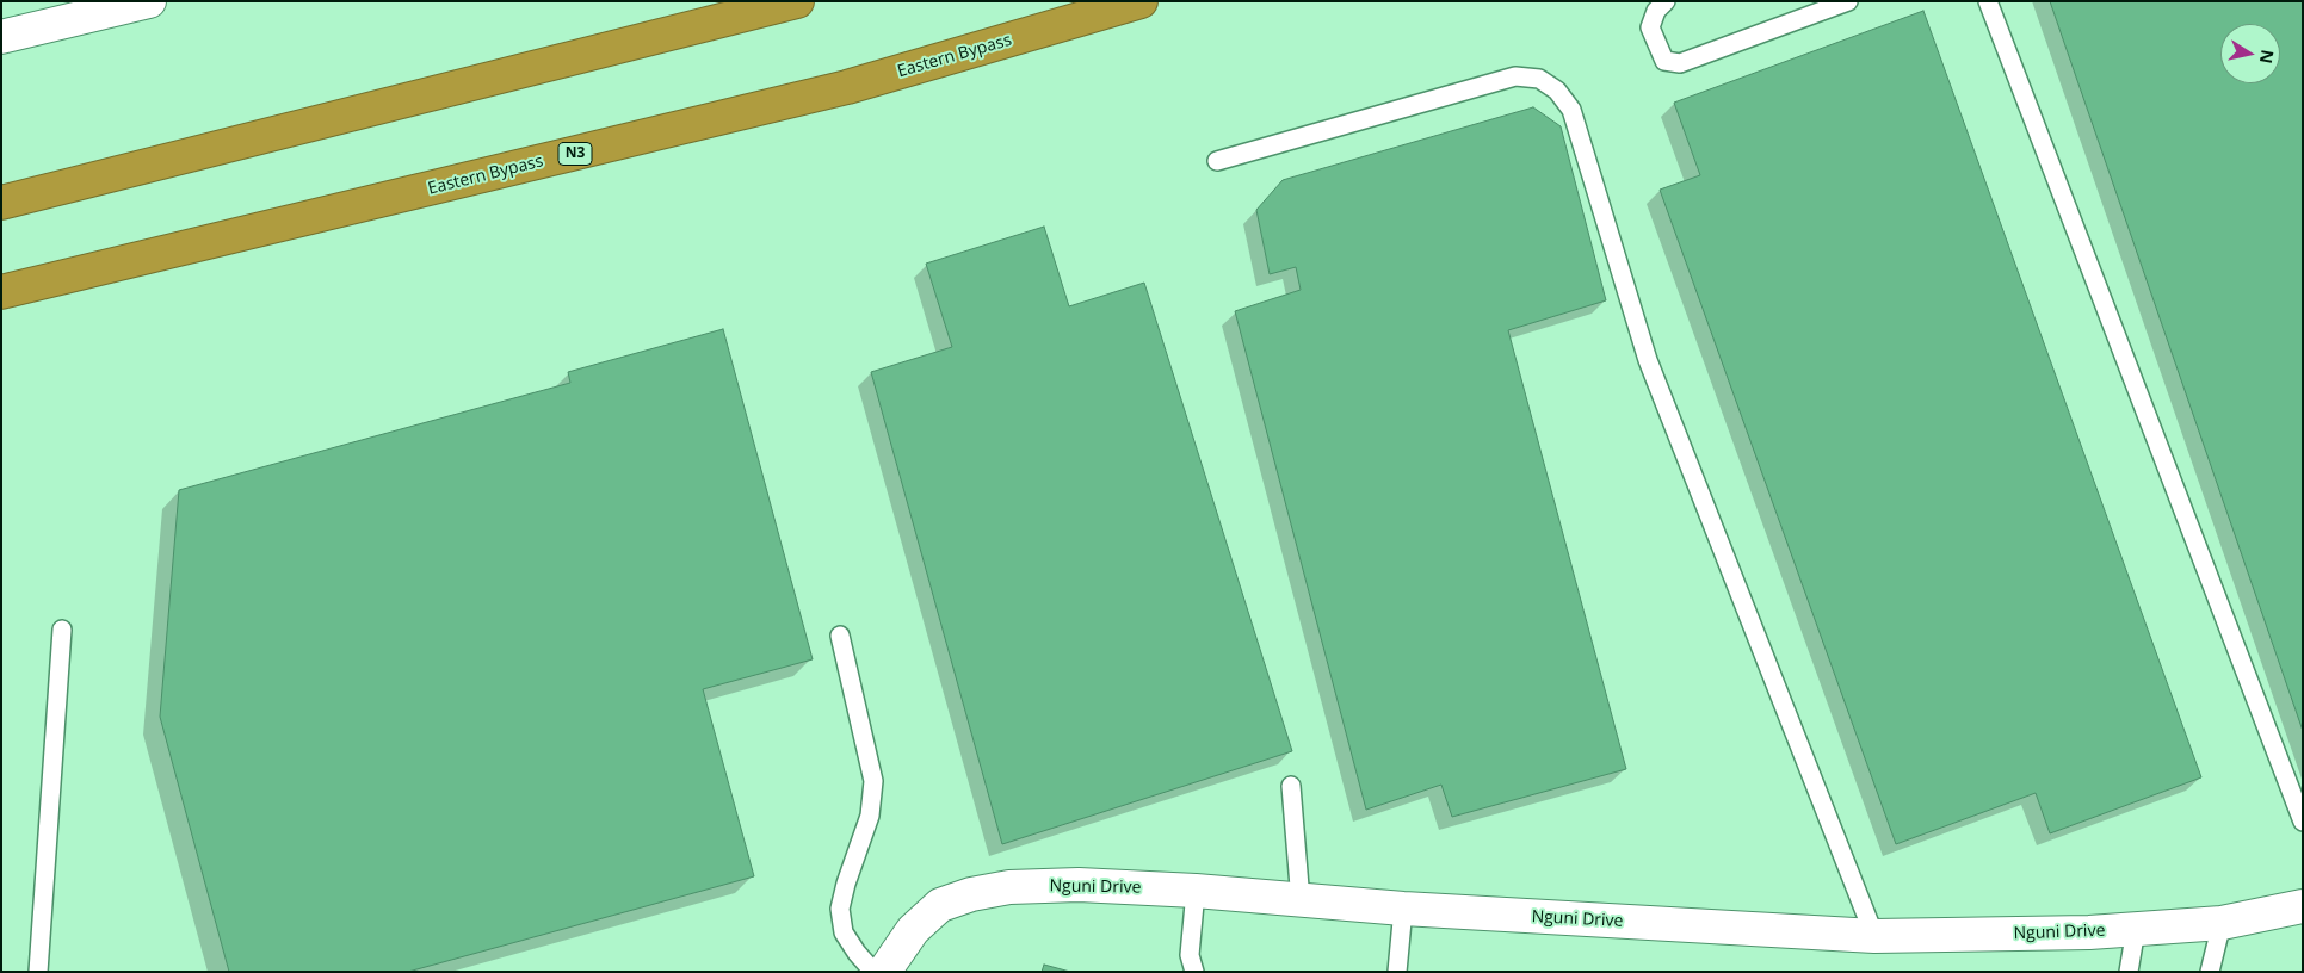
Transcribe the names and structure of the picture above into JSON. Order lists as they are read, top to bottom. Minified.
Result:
{"streets":{"highway":["Eastern Bypass","N3"],"street":["Nguni Drive"]},"north":"right"}
